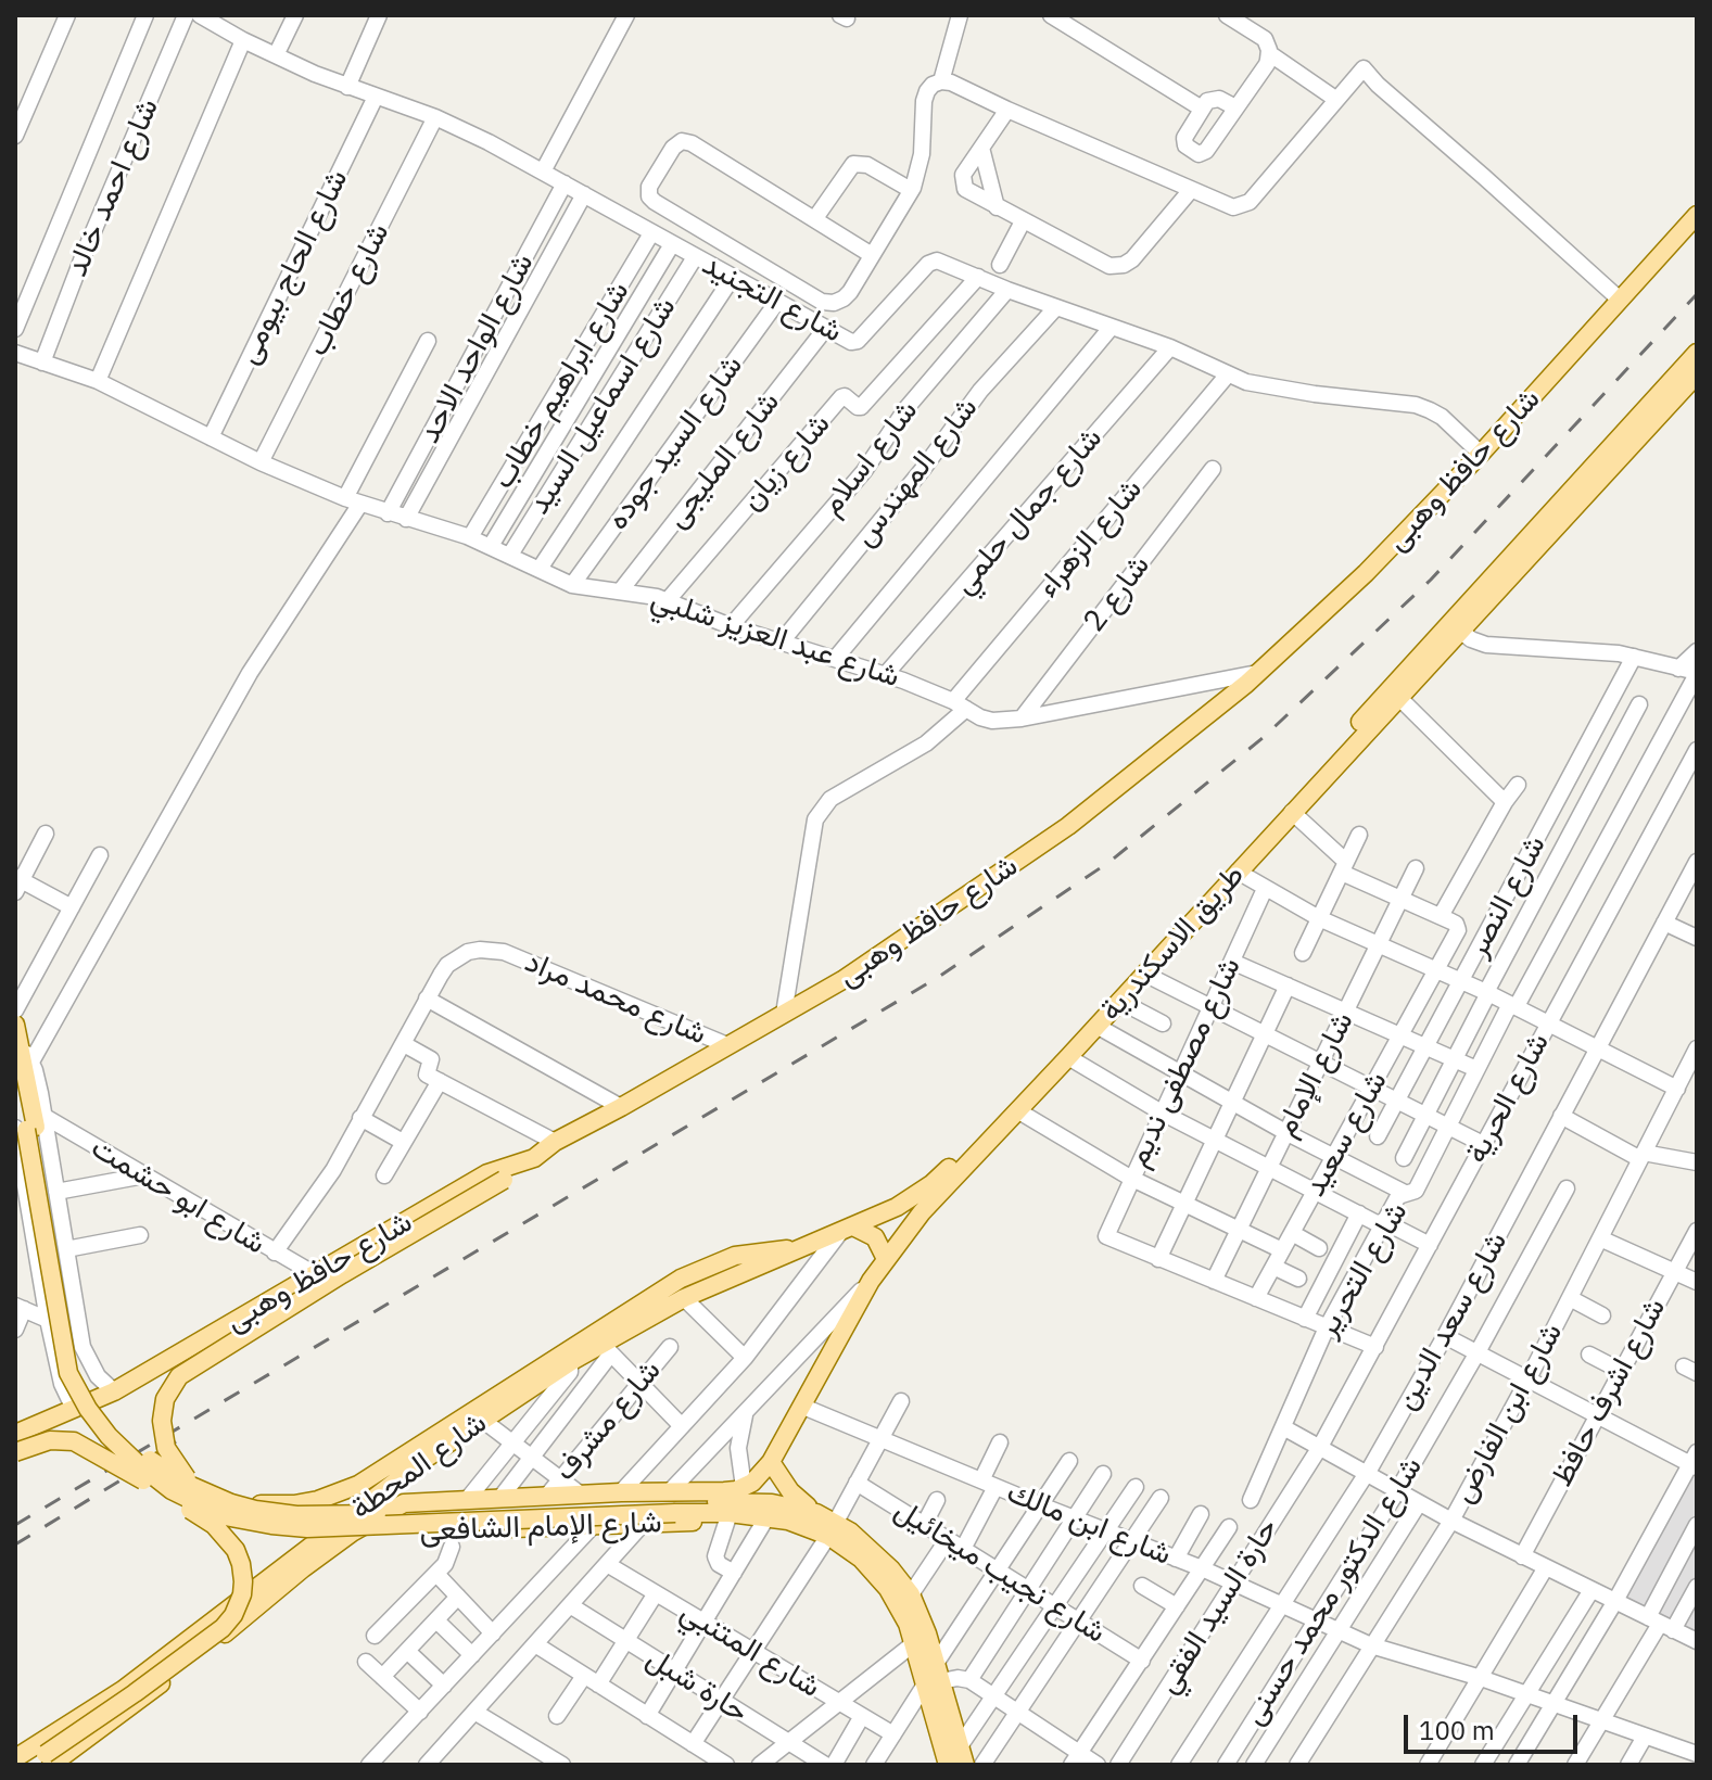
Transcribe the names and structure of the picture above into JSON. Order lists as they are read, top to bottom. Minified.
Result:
{"streets":{"main road":["شارع حافظ وهبى","طريق الاسكندرية","شارع المحطة","شارع الإمام الشافعى"],"street":["شارع احمد خالد","شارع الحاج بيومى","شارع خطاب","شارع التجنيد","شارع الواحد الاحد","شارع ابراهيم خطاب","شارع اسماعيل السيد","شارع السيد جوده","شارع اسلام","شارع المليجى","شارع زيان","شارع المهندس","شارع جمال حلمي","شارع الزهراء","شارع 2","شارع عبد العزيز شلبي","شارع النصر","شارع محمد مراد","شارع مصطفى نديم","شارع الإمام","شارع الحرية","شارع سعيد","شارع ابو حشمت","شارع التحرير","شارع سعد الدين","شارع اشرف حافظ","شارع ابن الفارض","شارع مشرف","شارع ابن مالك","شارع نجيب ميخائيل","شارع الدكتور محمد حسنى","حارة السيد الفقي","شارع المتنبي","حارة شبل"]},"crossings":[["شارع احمد خالد","شارع عبد العزيز شلبي"],["شارع الحاج بيومى","شارع التجنيد"],["شارع الحاج بيومى","شارع عبد العزيز شلبي"],["شارع خطاب","شارع التجنيد"],["شارع خطاب","شارع عبد العزيز شلبي"],["شارع التجنيد","شارع الواحد الاحد"],["شارع التجنيد","شارع ابراهيم خطاب"],["شارع التجنيد","شارع اسماعيل السيد"],["شارع التجنيد","شارع السيد جوده"],["شارع التجنيد","شارع اسلام"],["شارع التجنيد","شارع المليجى"],["شارع التجنيد","شارع زيان"],["شارع التجنيد","شارع حافظ وهبى"],["شارع التجنيد","شارع المهندس"],["شارع التجنيد","شارع جمال حلمي"],["شارع التجنيد","شارع الزهراء"],["شارع الواحد الاحد","شارع عبد العزيز شلبي"],["شارع ابراهيم خطاب","شارع عبد العزيز شلبي"],["شارع اسماعيل السيد","شارع عبد العزيز شلبي"],["شارع السيد جوده","شارع عبد العزيز شلبي"],["شارع اسلام","شارع عبد العزيز شلبي"],["شارع المليجى","شارع عبد العزيز شلبي"],["شارع زيان","شارع عبد العزيز شلبي"],["شارع حافظ وهبى","شارع الزهراء"],["شارع حافظ وهبى","شارع عبد العزيز شلبي"],["شارع حافظ وهبى","شارع محمد مراد"],["شارع حافظ وهبى","شارع ابو حشمت"],["شارع المهندس","شارع عبد العزيز شلبي"],["شارع جمال حلمي","شارع عبد العزيز شلبي"],["شارع الزهراء","شارع عبد العزيز شلبي"],["شارع 2","شارع عبد العزيز شلبي"],["طريق الاسكندرية","شارع المحطة"],["طريق الاسكندرية","شارع ابن مالك"],["شارع الحرية","حارة السيد الفقي"],["شارع سعد الدين","شارع ابن مالك"],["شارع ابن الفارض","شارع ابن مالك"],["شارع المحطة","شارع الإمام الشافعى"],["شارع ابن مالك","شارع الدكتور محمد حسنى"],["شارع ابن مالك","حارة السيد الفقي"]],"scale_bar":"100 m"}
